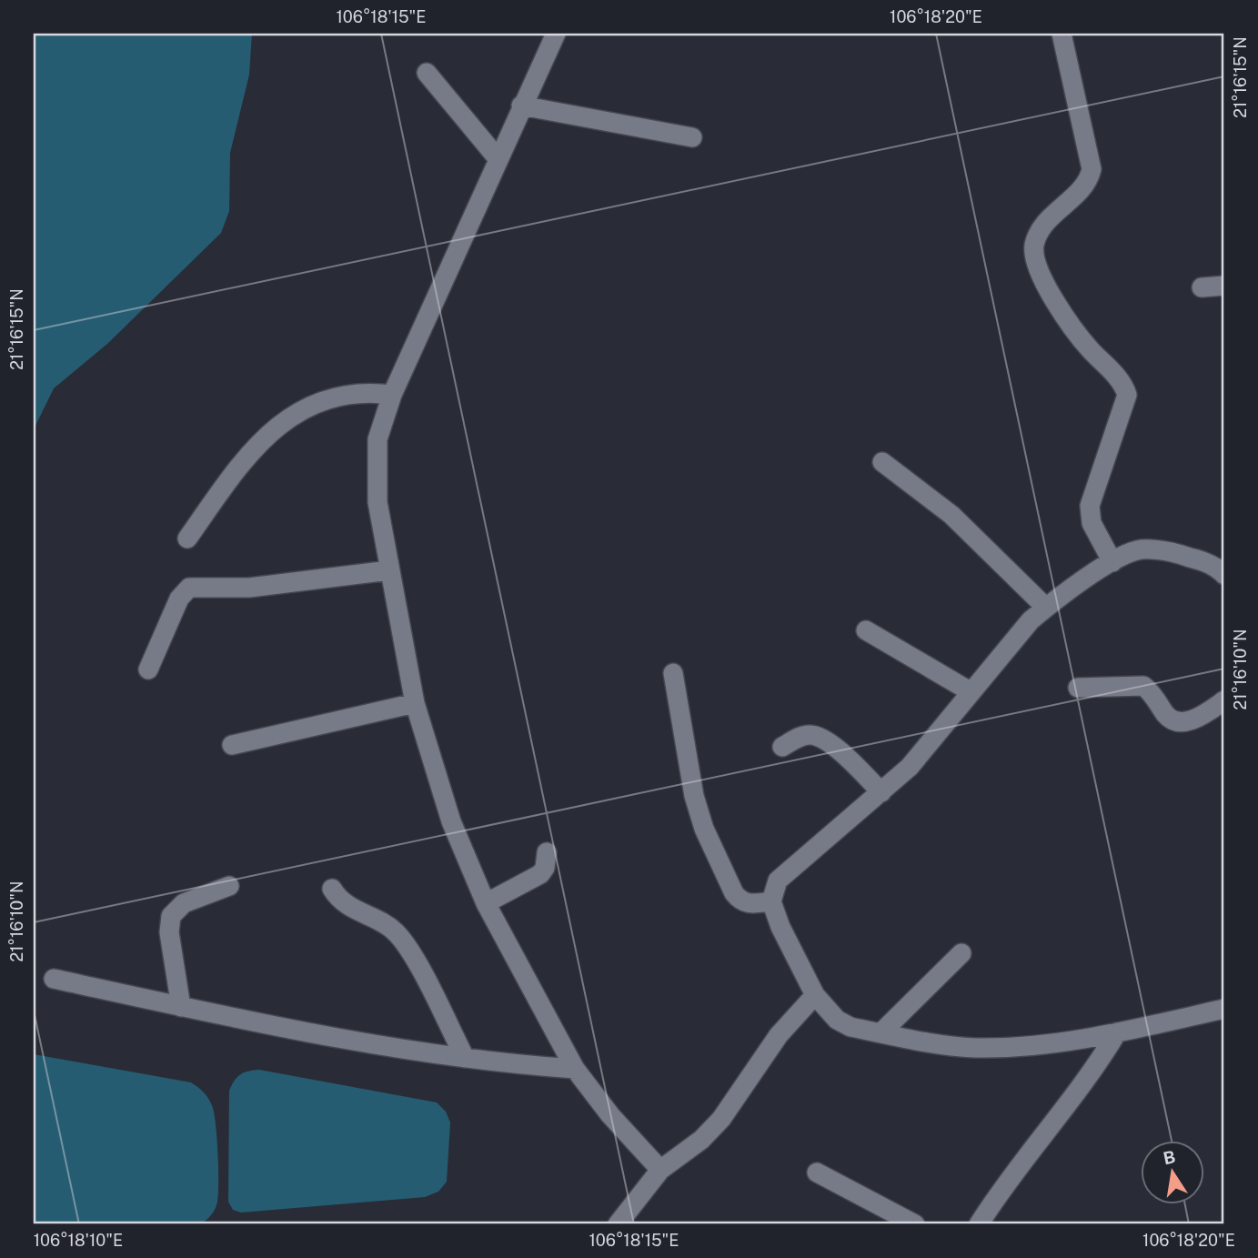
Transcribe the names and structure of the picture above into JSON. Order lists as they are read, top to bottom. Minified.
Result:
{"north":"top","coordinates":["106°18'15\"E","106°18'20\"E","21°16'15\"N","21°16'10\"N","106°18'10\"E"]}
